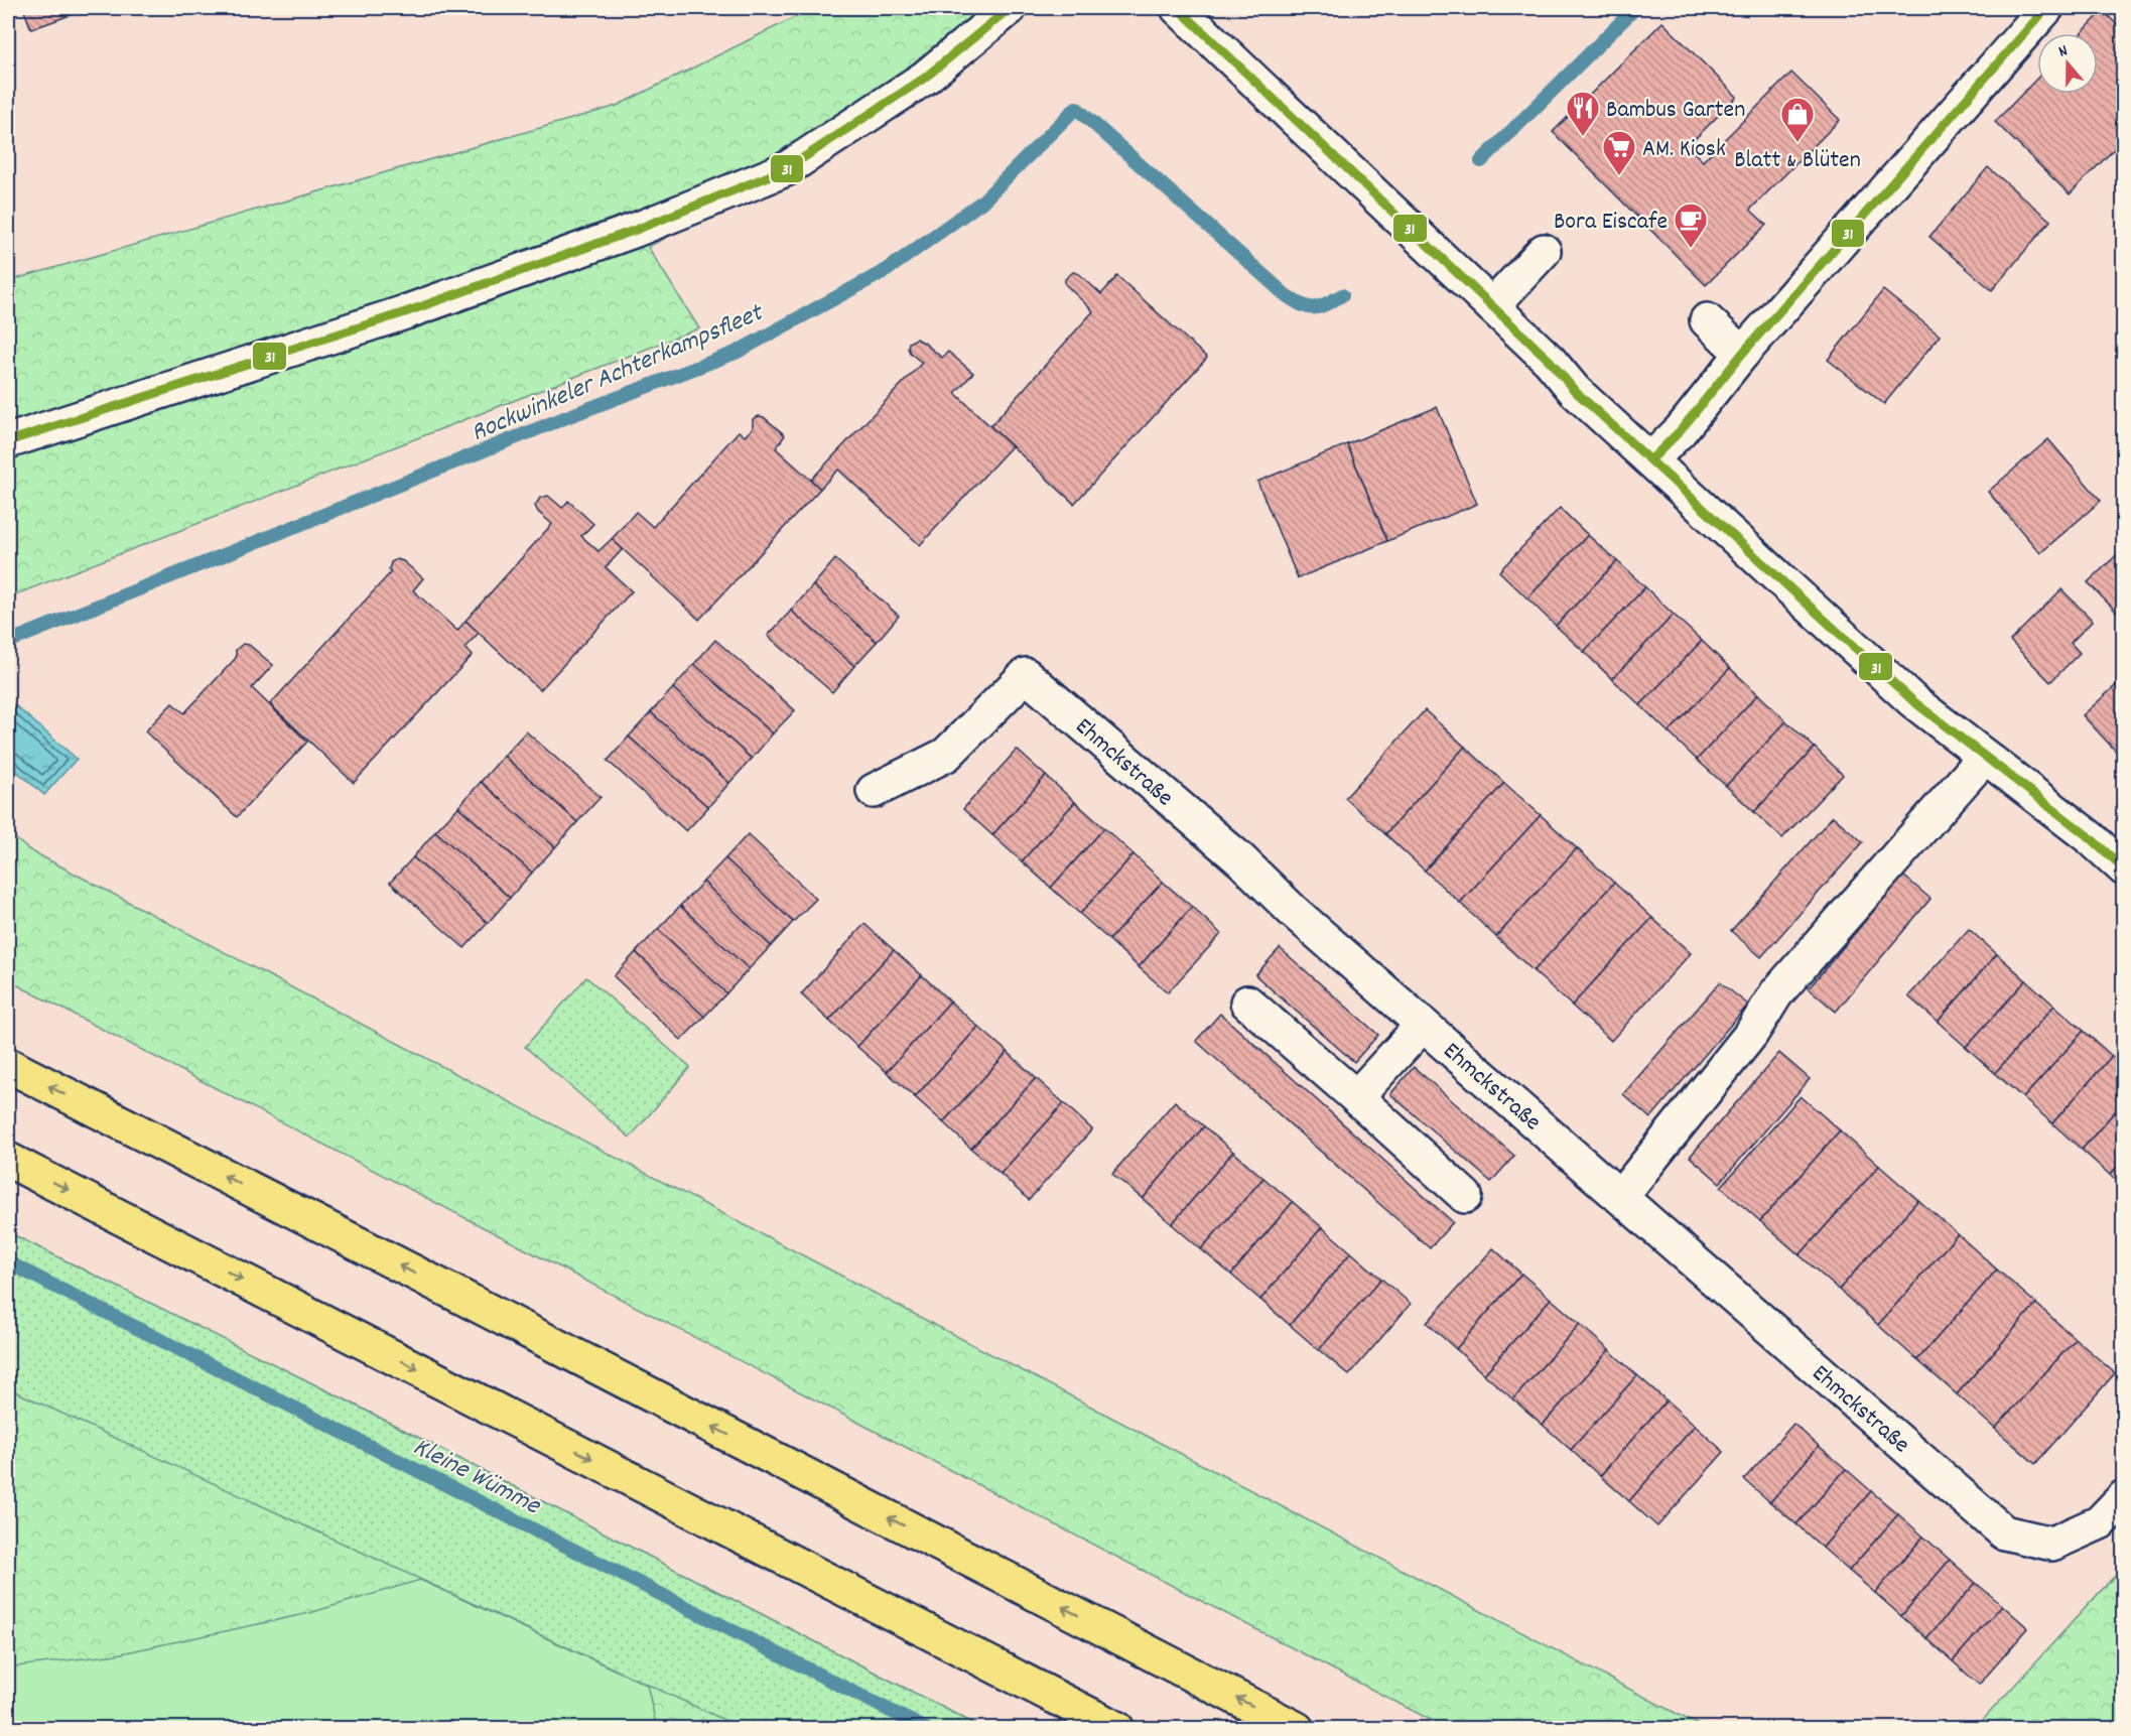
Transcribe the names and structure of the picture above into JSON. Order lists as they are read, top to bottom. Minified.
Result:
{"streets":{"street":["Ehmckstraße"]},"water":["Rockwinkeler Achterkampsfleet","Kleine Wümme"],"places":{"restaurant":["Bambus Garten"],"shop":["Blatt & Blüten"],"supermarket":["AM. Kiosk"],"cafe":["Bora Eiscafe"]},"lines":["transit line 31"],"north":"top"}
